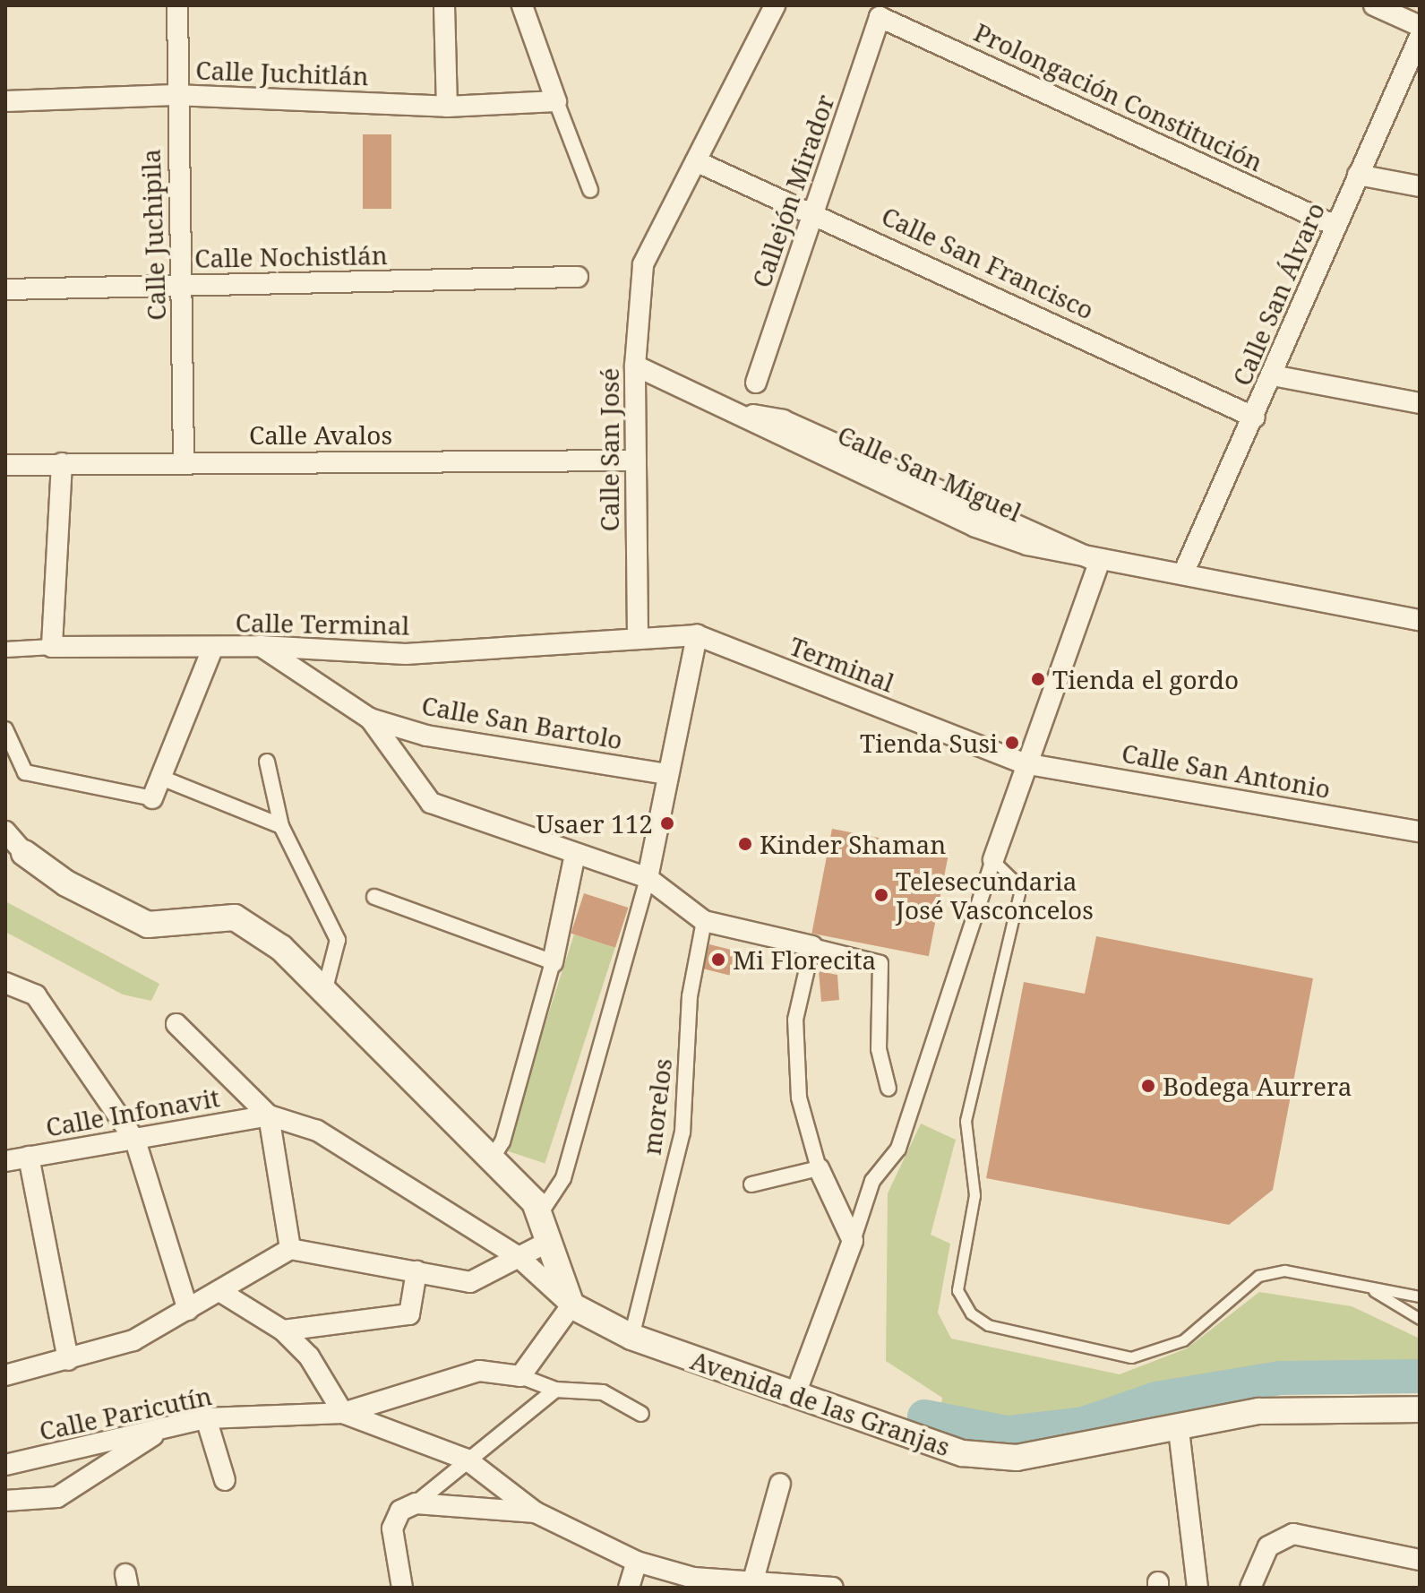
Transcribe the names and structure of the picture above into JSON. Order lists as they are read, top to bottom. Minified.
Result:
{"streets":{"street":["Calle Juchitlán","Prolongación Constitución","Callejón Mirador","Calle Juchipila","Calle Nochistlán","Calle San Francisco","Calle San Álvaro","Calle Avalos","Calle San José","Calle San Miguel","Calle Terminal","Terminal","Calle San Bartolo","Calle San Antonio","morelos","Calle Infonavit","Avenida de las Granjas","Calle Paricutín"]},"crossings":[["Calle Juchitlán","Calle Juchipila"],["Prolongación Constitución","Callejón Mirador"],["Prolongación Constitución","Calle San Álvaro"],["Callejón Mirador","Calle San Francisco"],["Calle Juchipila","Calle Nochistlán"],["Calle Juchipila","Calle Avalos"],["Calle San Francisco","Calle San Álvaro"],["Calle San Francisco","Calle San José"],["Calle San Álvaro","Calle San Miguel"],["Calle Avalos","Calle San José"],["Calle San José","Calle San Miguel"],["Calle San José","Calle Terminal"],["Calle San José","Terminal"],["Calle Terminal","Terminal"],["Terminal","Calle San Antonio"],["morelos","Avenida de las Granjas"],["Calle Infonavit","Avenida de las Granjas"]],"places":["Tienda el gordo","Tienda Susi","Usaer 112","Kinder Shaman","Telesecundaria José Vasconcelos","Mi Florecita","Bodega Aurrera"]}
